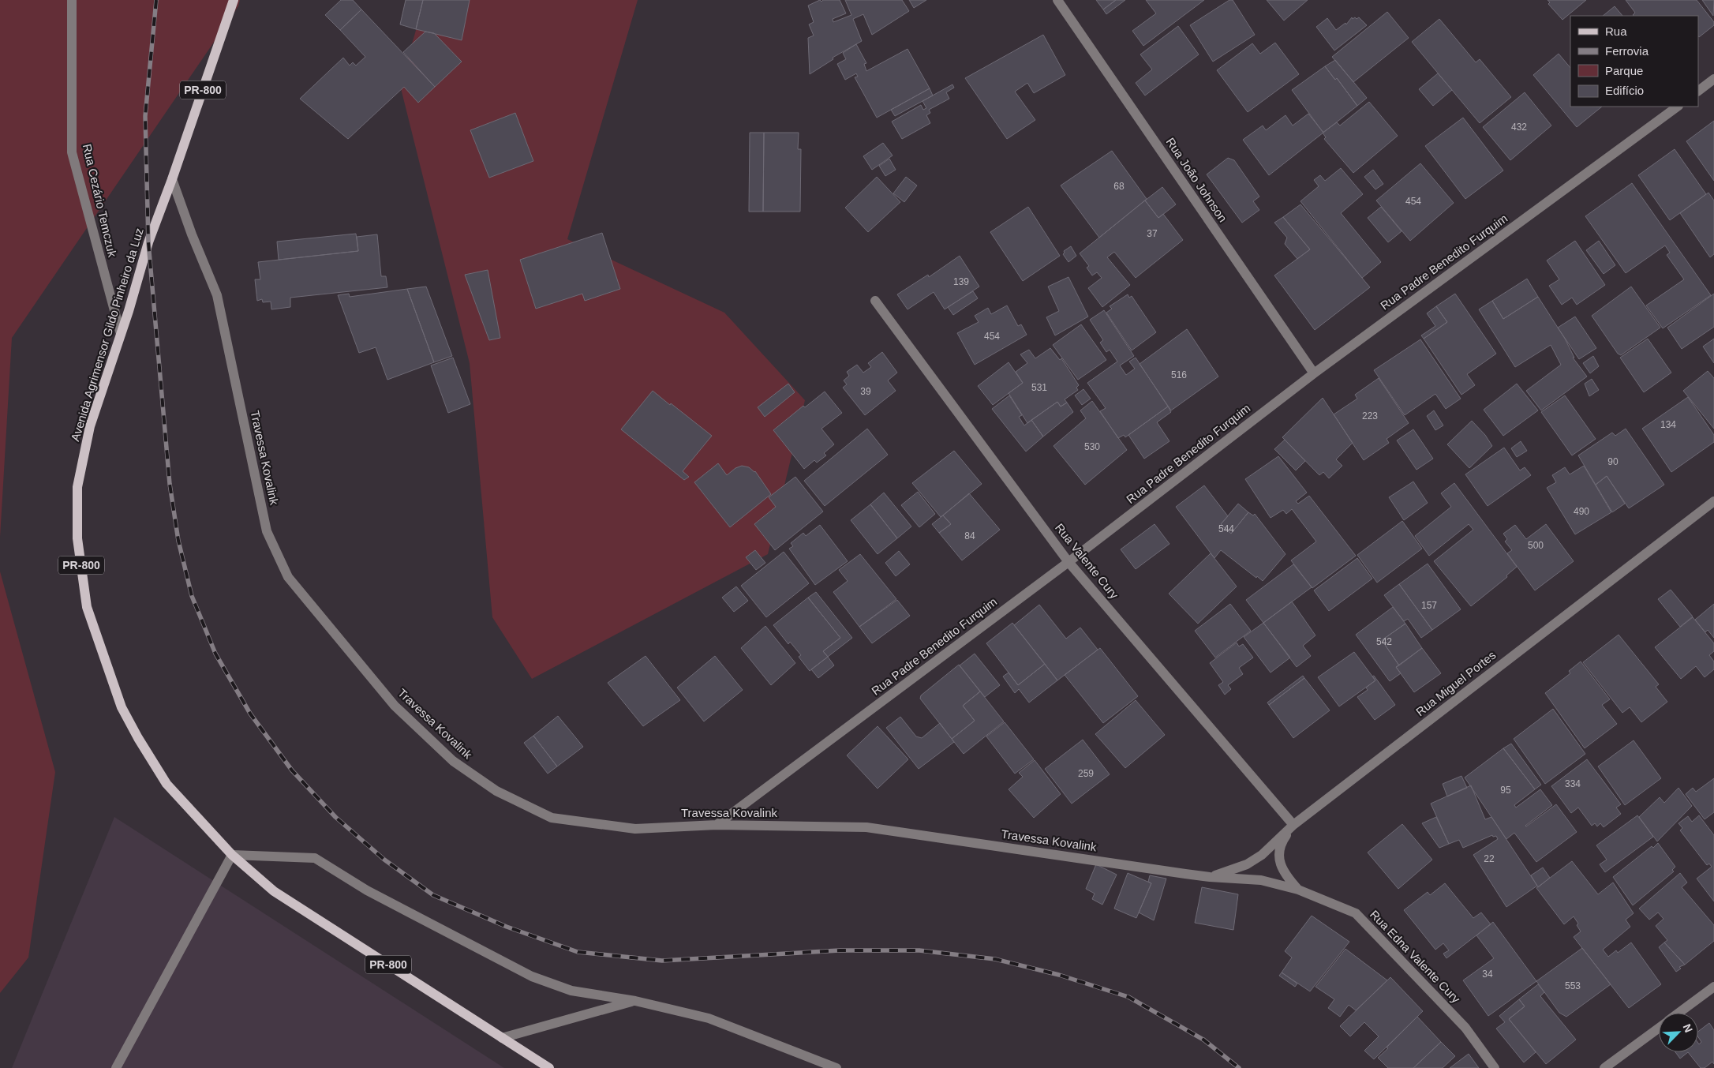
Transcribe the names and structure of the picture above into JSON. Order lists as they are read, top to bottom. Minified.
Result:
{"streets":{"main road":["PR-800","Avenida Agrimensor Gildo Pinheiro da Luz"],"street":["Rua João Johnson","Rua Cezário Temczuk","Rua Padre Benedito Furquim","Travessa Kovalink","Rua Valente Cury","Rua Miguel Portes","Rua Edna Valente Cury"]},"crossings":[["Rua João Johnson","Rua Padre Benedito Furquim"],["Rua Cezário Temczuk","Avenida Agrimensor Gildo Pinheiro da Luz"],["Rua Padre Benedito Furquim","Travessa Kovalink"],["Rua Padre Benedito Furquim","Rua Valente Cury"],["Avenida Agrimensor Gildo Pinheiro da Luz","Travessa Kovalink"],["Travessa Kovalink","Rua Edna Valente Cury"],["Rua Valente Cury","Rua Miguel Portes"],["Rua Valente Cury","Rua Edna Valente Cury"],["Rua Miguel Portes","Rua Edna Valente Cury"]],"house_numbers":["432","68","454","37","139","454","516","531","39","223","134","530","90","490","544","84","500","157","542","259","334","95","22","34","553"],"legend":["Rua","Ferrovia","Parque","Edifício"],"north":"top right"}
